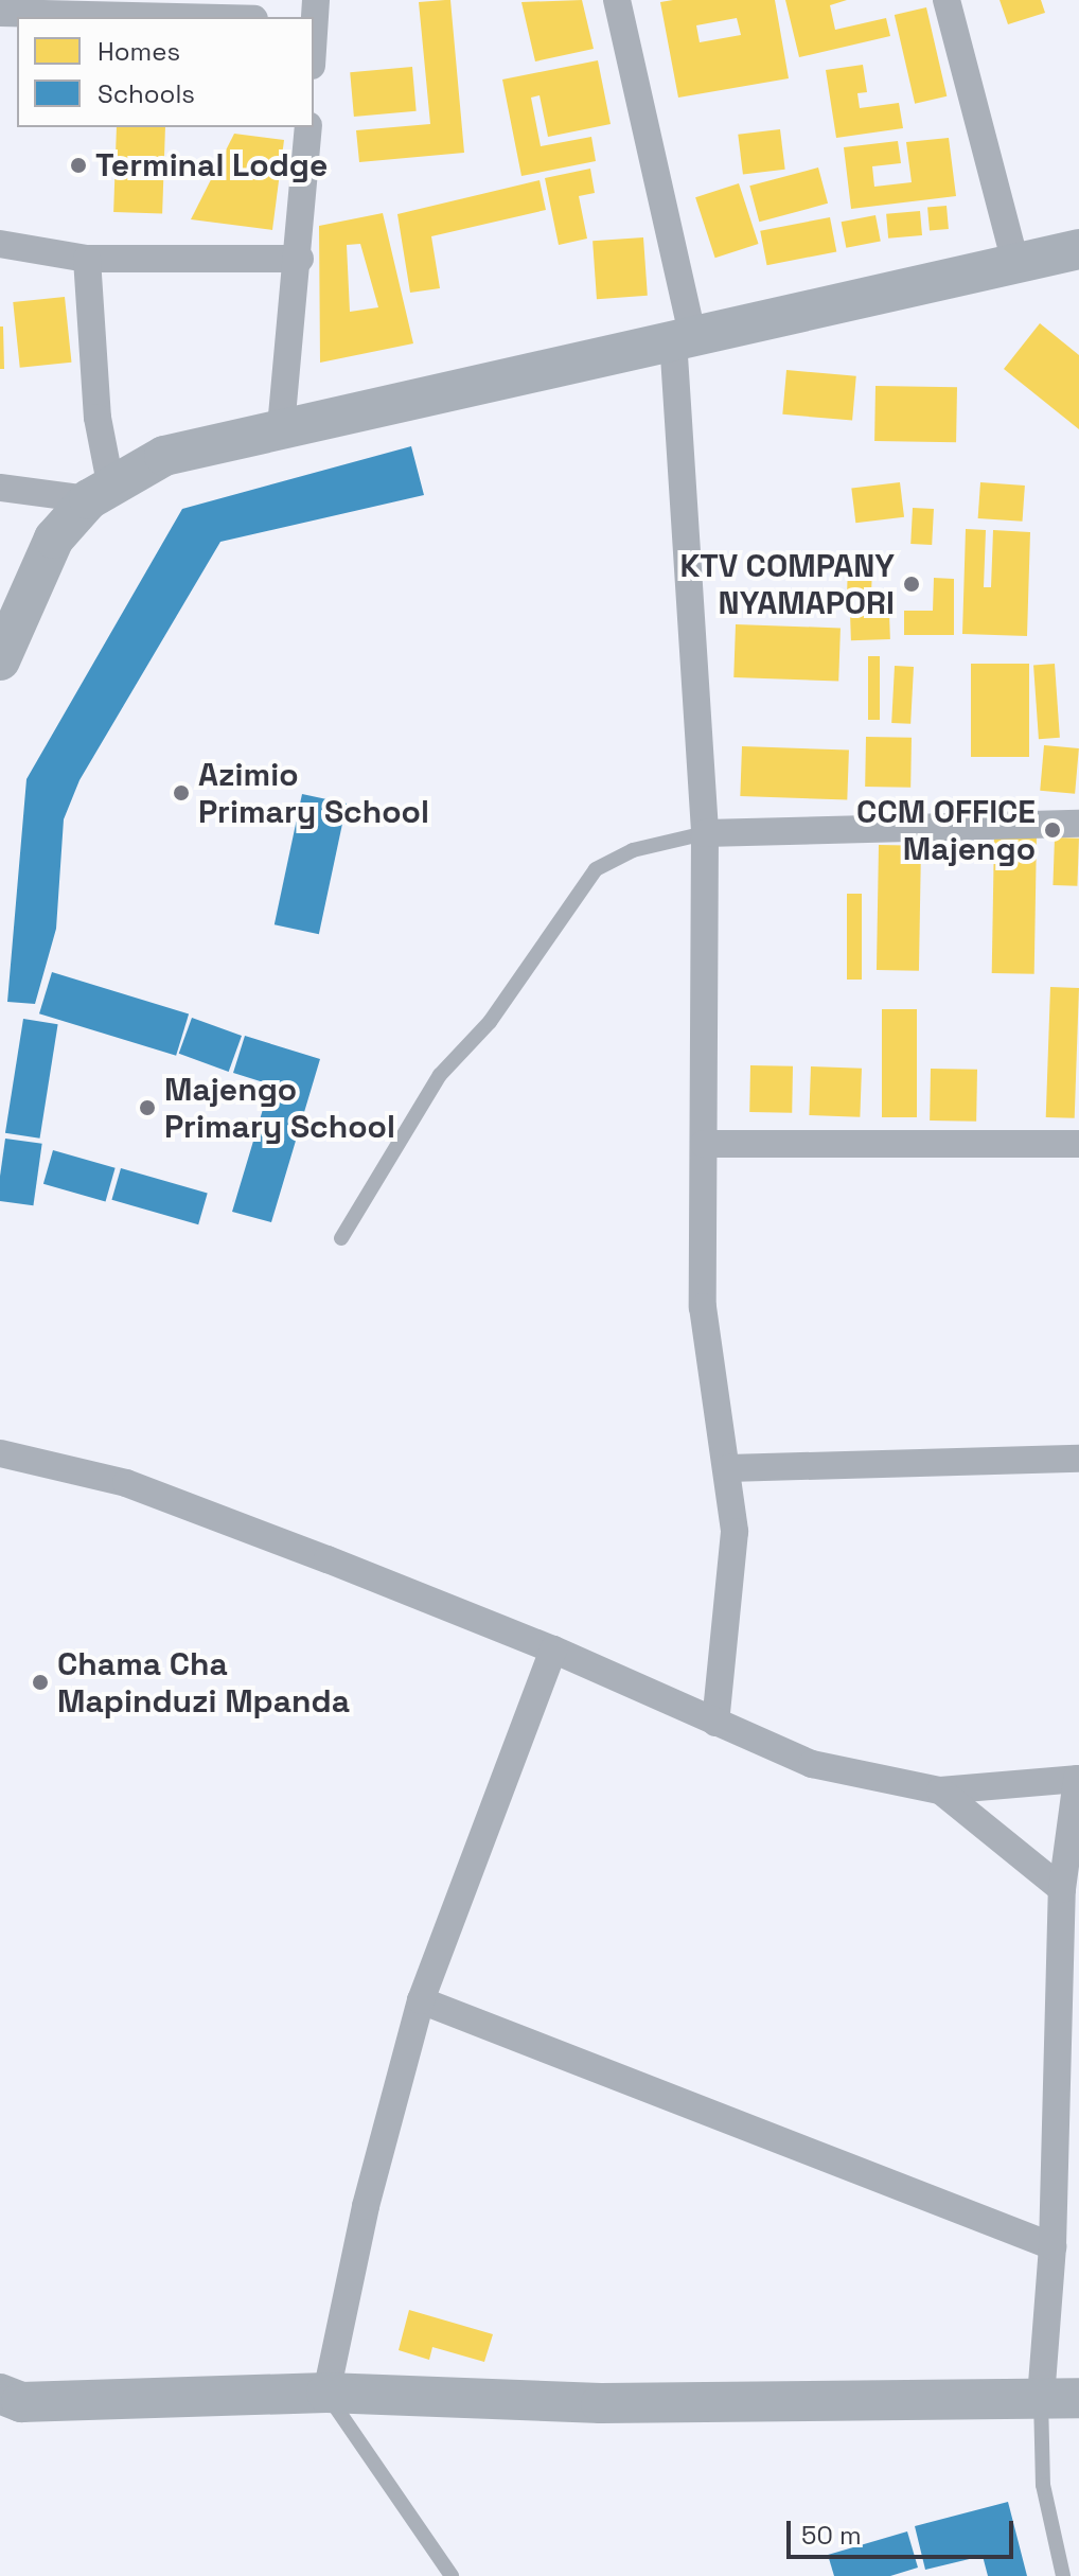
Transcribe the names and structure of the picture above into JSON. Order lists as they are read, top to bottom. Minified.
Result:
{"places":["Terminal Lodge","KTV COMPANY NYAMAPORI","Azimio Primary School","CCM OFFICE Majengo","Majengo Primary School","Chama Cha Mapinduzi Mpanda"],"legend":["Homes","Schools"],"scale_bar":"50 m"}
